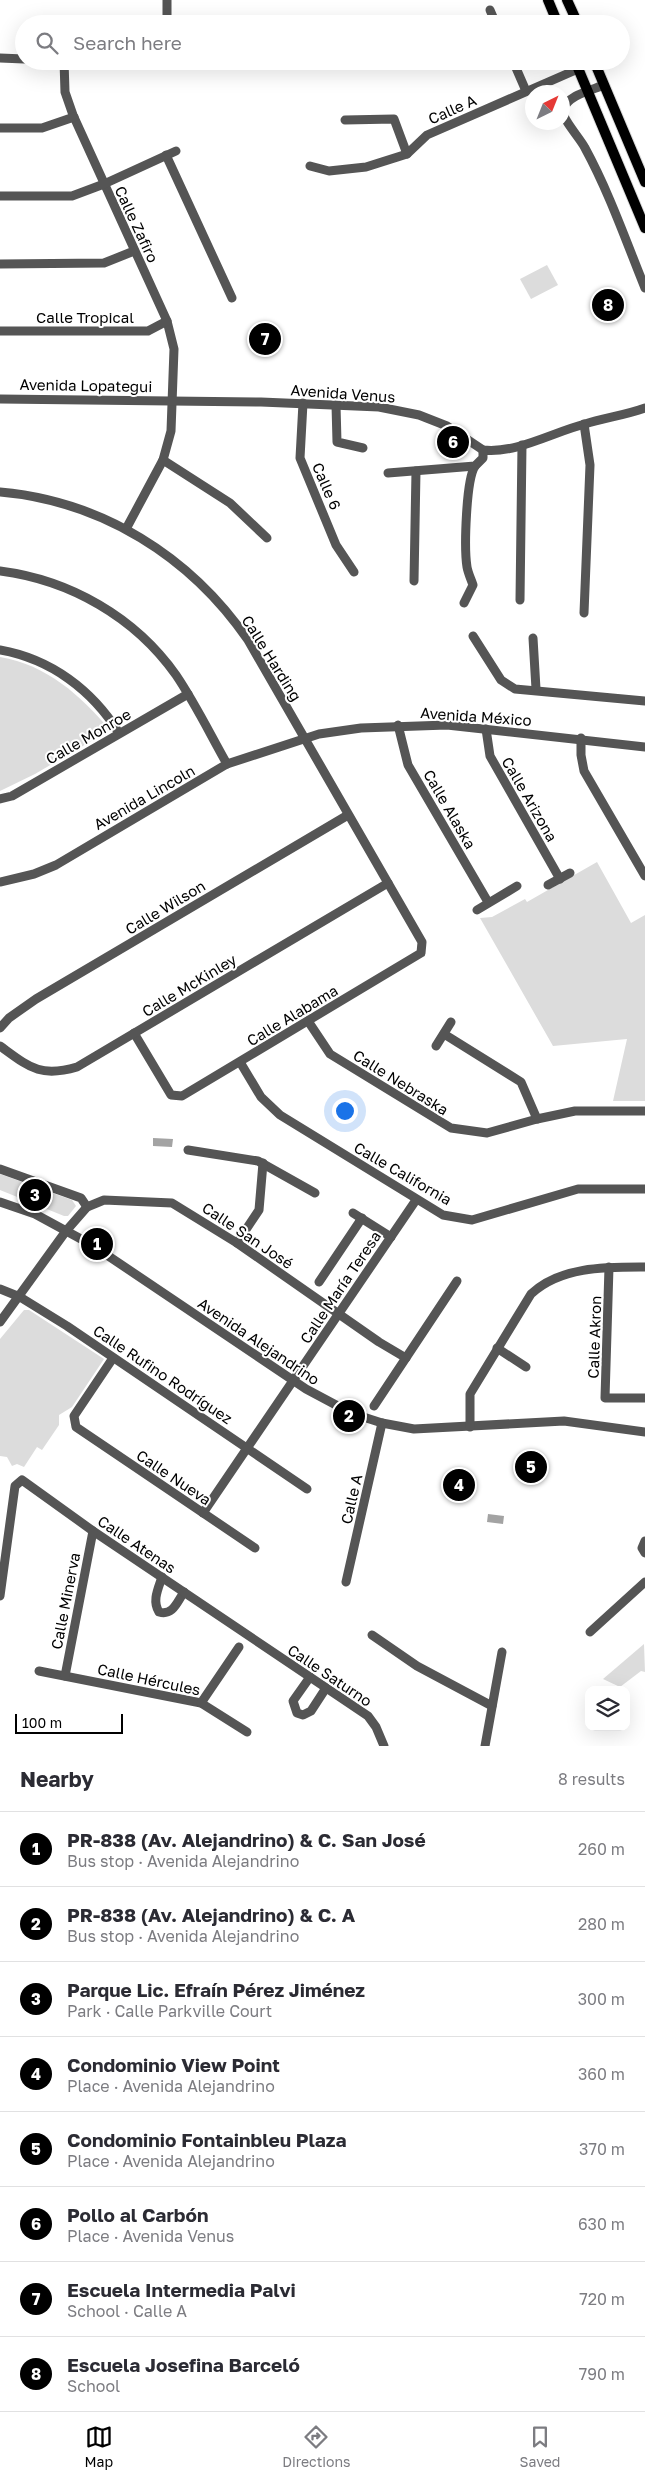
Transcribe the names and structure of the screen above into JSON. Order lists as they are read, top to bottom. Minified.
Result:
{"streets":{"street":["Calle A","Calle Zafiro","Calle Tropical","Avenida Lopategui","Avenida Venus","Calle 6","Calle Harding","Avenida México","Calle Monroe","Avenida Lincoln","Calle Arizona","Calle Alaska","Calle Wilson","Calle McKinley","Calle Alabama","Calle Nebraska","Calle California","Calle San José","Calle María Teresa","Calle Akron","Avenida Alejandrino","Calle Rufino Rodríguez","Calle Nueva","Calle Atenas","Calle Minerva","Calle Saturno","Calle Hércules"]},"crossings":[["Calle A","Avenida Alejandrino"],["Calle Zafiro","Calle Tropical"],["Calle Zafiro","Avenida Lopategui"],["Calle Zafiro","Avenida Venus"],["Calle Zafiro","Calle Harding"],["Avenida Lopategui","Avenida Venus"],["Avenida Venus","Calle 6"],["Calle Harding","Avenida México"],["Calle Harding","Avenida Lincoln"],["Calle Harding","Calle Wilson"],["Calle Harding","Calle McKinley"],["Calle Harding","Calle Alabama"],["Avenida México","Avenida Lincoln"],["Avenida México","Calle Arizona"],["Avenida México","Calle Alaska"],["Calle McKinley","Calle Alabama"],["Calle Alabama","Calle Nebraska"],["Calle Alabama","Calle California"],["Calle California","Calle María Teresa"],["Calle San José","Calle María Teresa"],["Calle María Teresa","Avenida Alejandrino"],["Calle María Teresa","Calle Rufino Rodríguez"],["Calle María Teresa","Calle Nueva"],["Calle Rufino Rodríguez","Calle Nueva"],["Calle Atenas","Calle Minerva"],["Calle Atenas","Calle Saturno"],["Calle Minerva","Calle Hércules"]],"scale_bar":"100 m","north":"top right","page":{"search":"Search here","pins":["8","7","6","3","1","2","5","4"],"scale":"100 m","heading":["Nearby","8 results"],"list":[{"mark":"1","name":"PR-838 (Av. Alejandrino) & C. San José","note":"Bus stop · Avenida Alejandrino","value":"260 m"},{"mark":"2","name":"PR-838 (Av. Alejandrino) & C. A","note":"Bus stop · Avenida Alejandrino","value":"280 m"},{"mark":"3","name":"Parque Lic. Efraín Pérez Jiménez","note":"Park · Calle Parkville Court","value":"300 m"},{"mark":"4","name":"Condominio View Point","note":"Place · Avenida Alejandrino","value":"360 m"},{"mark":"5","name":"Condominio Fontainbleu Plaza","note":"Place · Avenida Alejandrino","value":"370 m"},{"mark":"6","name":"Pollo al Carbón","note":"Place · Avenida Venus","value":"630 m"},{"mark":"7","name":"Escuela Intermedia Palvi","note":"School · Calle A","value":"720 m"},{"mark":"8","name":"Escuela Josefina Barceló","note":"School","value":"790 m"}],"nav":["Map","Directions","Saved"]}}
